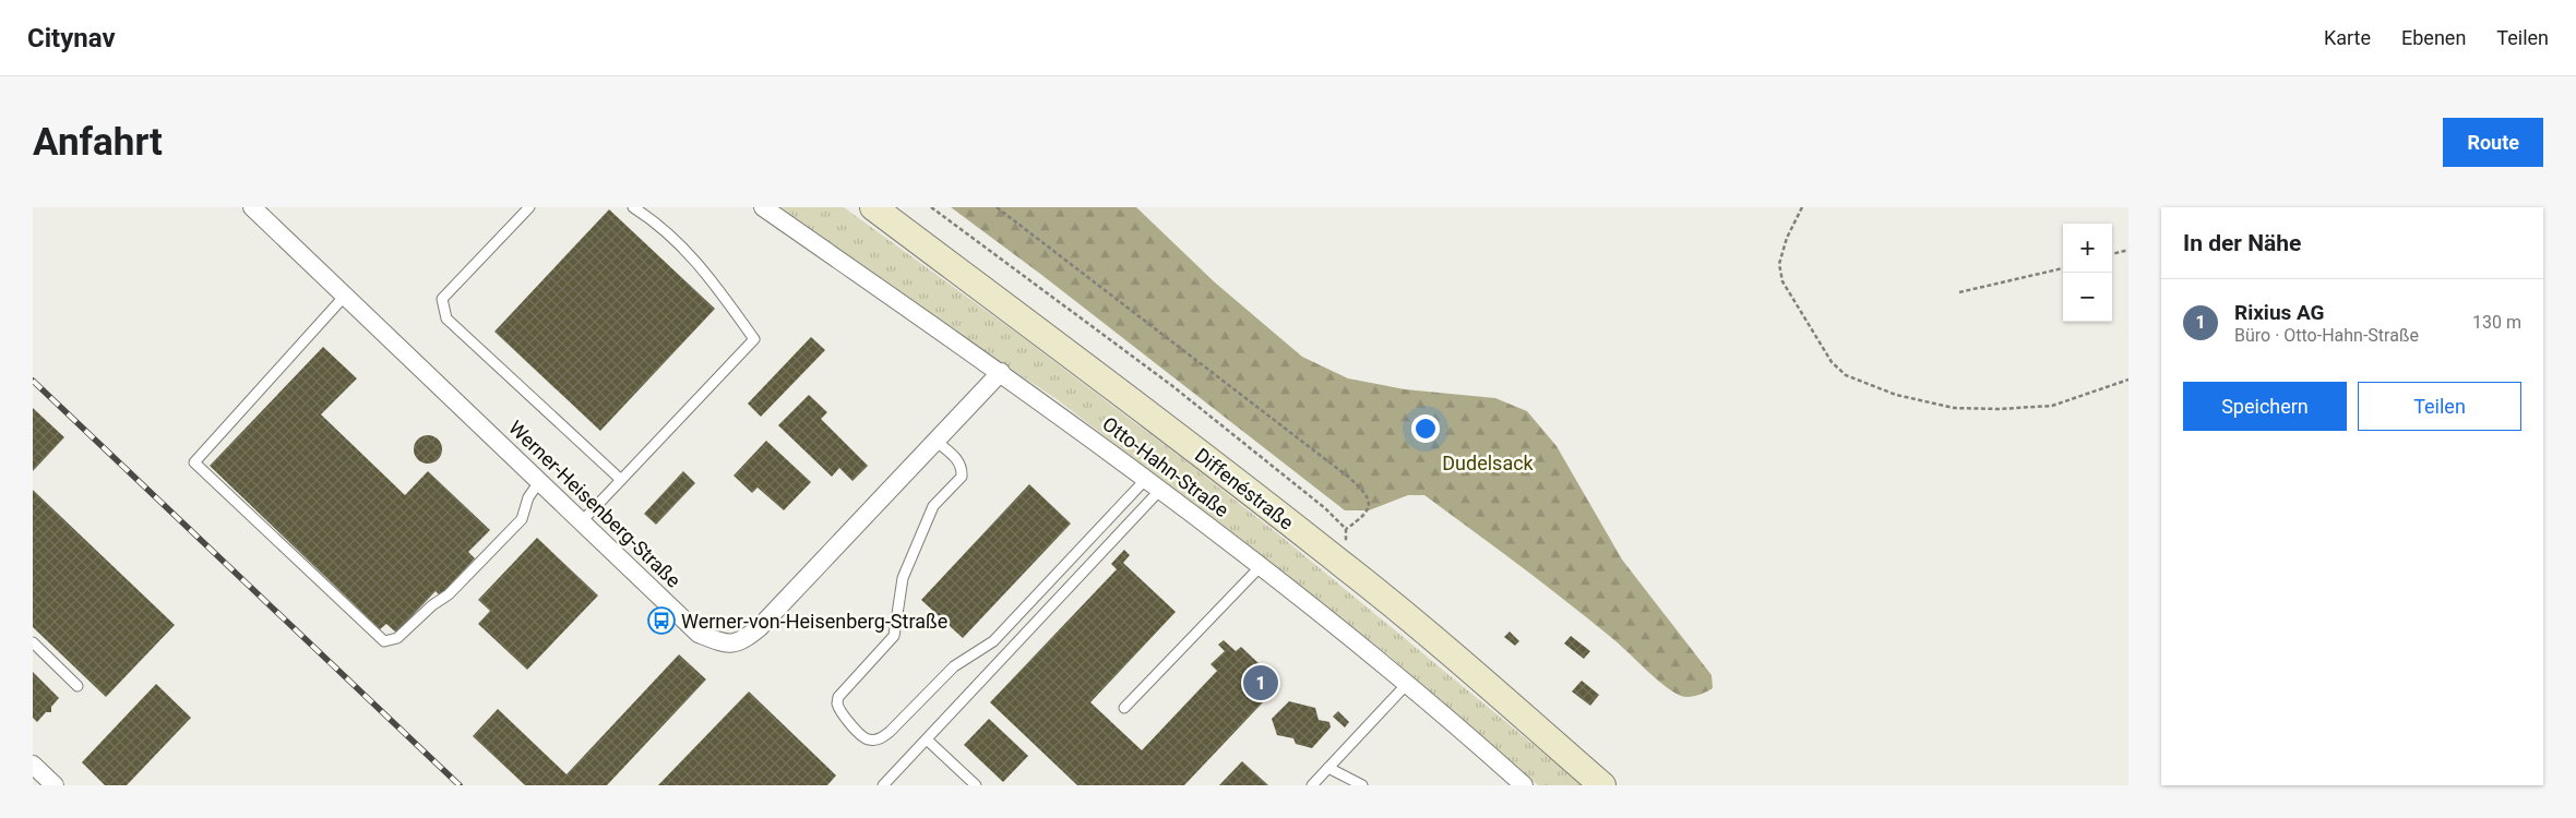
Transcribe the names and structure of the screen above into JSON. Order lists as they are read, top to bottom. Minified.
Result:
{"streets":{"main road":["Diffenéstraße"],"street":["Otto-Hahn-Straße","Werner-Heisenberg-Straße"]},"crossings":[["Otto-Hahn-Straße","Werner-Heisenberg-Straße"]],"parks":["Dudelsack"],"places":{"bus stop":["Werner-von-Heisenberg-Straße"]},"page":{"header":"Citynav","nav":["Karte","Ebenen","Teilen"],"buttons":["Route",["Speichern","Teilen"]],"title":"Anfahrt","heading":"In der Nähe","map_buttons":["+","−"],"list":[{"mark":"1","name":"Rixius AG","note":"Büro · Otto-Hahn-Straße","value":"130 m"}],"pins":"1"}}
